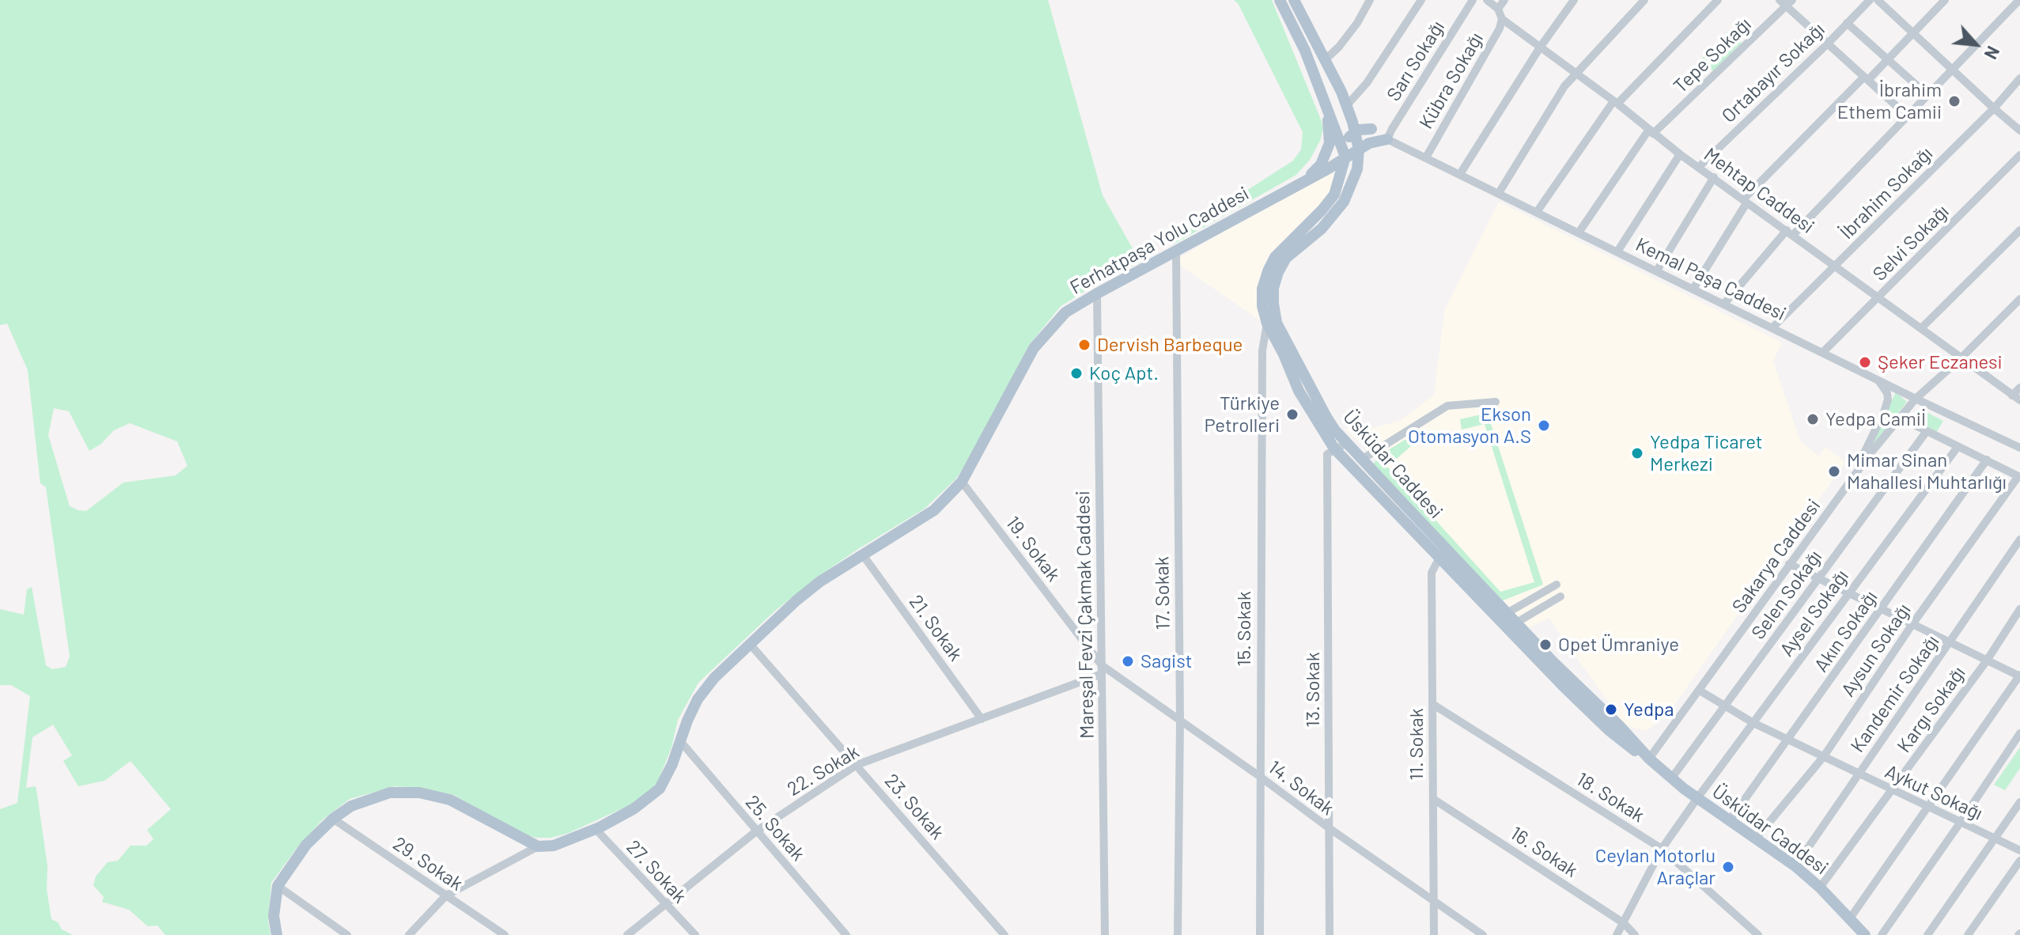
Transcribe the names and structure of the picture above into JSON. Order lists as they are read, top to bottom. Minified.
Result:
{"streets":{"main road":["Ferhatpaşa Yolu Caddesi","Üsküdar Caddesi"],"street":["Tepe Sokağı","Sarı Sokağı","Ortabayır Sokağı","Kübra Sokağı","Mehtap Caddesi","İbrahim Sokağı","Selvi Sokağı","Kemal Paşa Caddesi","19. Sokak","Sakarya Caddesi","17. Sokak","Selen Sokağı","Aysel Sokağı","Mareşal Fevzi Çakmak Caddesi","21. Sokak","15. Sokak","Akın Sokağı","Aysun Sokağı","13. Sokak","Kandemir Sokağı","Kargı Sokağı","11. Sokak","22. Sokak","14. Sokak","Aykut Sokağı","18. Sokak","23. Sokak","25. Sokak","16. Sokak","29. Sokak","27. Sokak"]},"crossings":[["Tepe Sokağı","Mehtap Caddesi"],["Tepe Sokağı","Kemal Paşa Caddesi"],["Sarı Sokağı","Kemal Paşa Caddesi"],["Ortabayır Sokağı","Mehtap Caddesi"],["Kübra Sokağı","Mehtap Caddesi"],["Kübra Sokağı","Kemal Paşa Caddesi"],["Mehtap Caddesi","İbrahim Sokağı"],["Mehtap Caddesi","Selvi Sokağı"],["Mehtap Caddesi","Sakarya Caddesi"],["İbrahim Sokağı","Kemal Paşa Caddesi"],["Ferhatpaşa Yolu Caddesi","19. Sokak"],["Ferhatpaşa Yolu Caddesi","17. Sokak"],["Ferhatpaşa Yolu Caddesi","Mareşal Fevzi Çakmak Caddesi"],["Ferhatpaşa Yolu Caddesi","21. Sokak"],["Ferhatpaşa Yolu Caddesi","23. Sokak"],["Ferhatpaşa Yolu Caddesi","25. Sokak"],["Ferhatpaşa Yolu Caddesi","27. Sokak"],["Selvi Sokağı","Kemal Paşa Caddesi"],["Kemal Paşa Caddesi","Sakarya Caddesi"],["Üsküdar Caddesi","Sakarya Caddesi"],["Üsküdar Caddesi","Selen Sokağı"],["Üsküdar Caddesi","Aysel Sokağı"],["Üsküdar Caddesi","15. Sokak"],["Üsküdar Caddesi","Akın Sokağı"],["Üsküdar Caddesi","Aysun Sokağı"],["Üsküdar Caddesi","13. Sokak"],["Üsküdar Caddesi","Kandemir Sokağı"],["Üsküdar Caddesi","Kargı Sokağı"],["Üsküdar Caddesi","11. Sokak"],["19. Sokak","Mareşal Fevzi Çakmak Caddesi"],["19. Sokak","22. Sokak"],["19. Sokak","14. Sokak"],["Sakarya Caddesi","Aykut Sokağı"],["17. Sokak","14. Sokak"],["Selen Sokağı","Aykut Sokağı"],["Aysel Sokağı","Aykut Sokağı"],["Aysel Sokağı","18. Sokak"],["Aysel Sokağı","16. Sokak"],["Mareşal Fevzi Çakmak Caddesi","22. Sokak"],["Mareşal Fevzi Çakmak Caddesi","14. Sokak"],["21. Sokak","22. Sokak"],["15. Sokak","14. Sokak"],["Akın Sokağı","Aykut Sokağı"],["Aysun Sokağı","Aykut Sokağı"],["13. Sokak","14. Sokak"],["Kandemir Sokağı","Aykut Sokağı"],["Kargı Sokağı","Aykut Sokağı"],["11. Sokak","14. Sokak"],["11. Sokak","18. Sokak"],["11. Sokak","16. Sokak"],["22. Sokak","14. Sokak"],["22. Sokak","23. Sokak"],["22. Sokak","25. Sokak"],["22. Sokak","27. Sokak"]],"places":["İbrahim Ethem Camii","Dervish Barbeque","Şeker Eczanesi","Koç Apt.","Türkiye Petrolleri","Yedpa Camiİ","Ekson Otomasyon A.S","Yedpa Ticaret Merkezi","Mimar Sinan Mahallesi Muhtarlığı","Opet Ümraniye","Sagist","Yedpa","Ceylan Motorlu Araçlar"],"north":"bottom right"}
